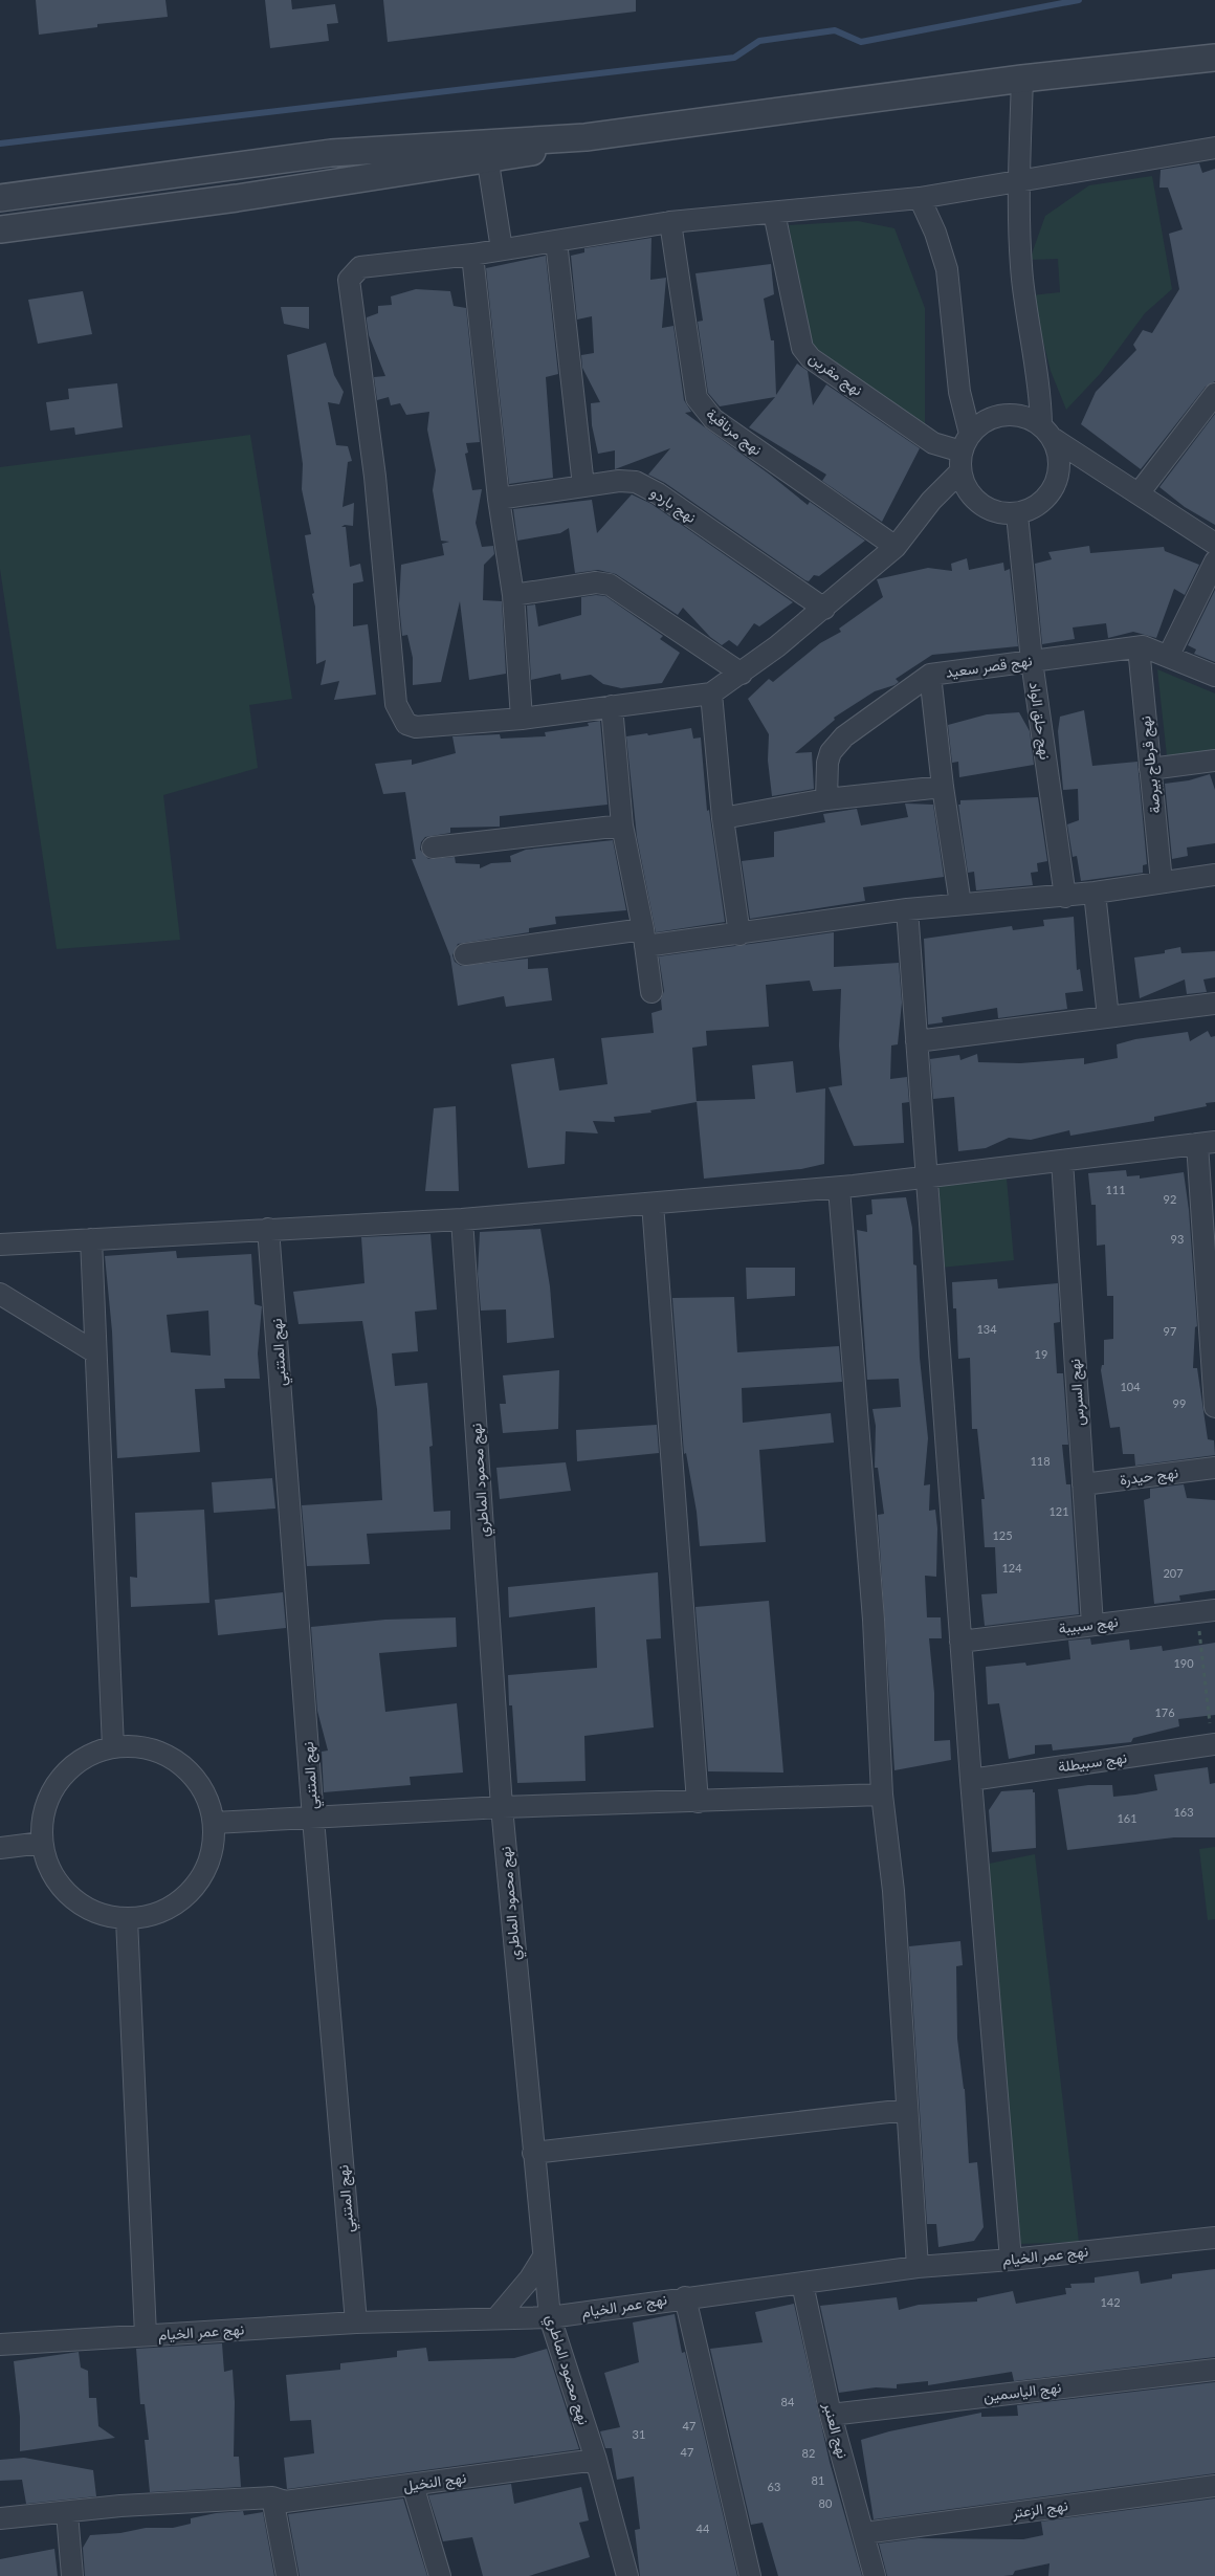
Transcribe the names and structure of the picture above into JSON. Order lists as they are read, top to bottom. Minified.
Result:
{"streets":{"street":["نهج مقرين","نهج مرناقية","نهج باردو","نهج قصر سعيد","نهج حلق الواد","نهج قرطاج بيرصة","نهج المتنبي","نهج السرس","نهج حيدرة","نهج محمود الماطري","نهج سبيبة","نهج سبيطلة","نهج عمر الخيام","نهج الياسمين","نهج العنبر","نهج النخيل","نهج الزعتر"]},"crossings":[["نهج مقرين","نهج حلق الواد"],["نهج قصر سعيد","نهج حلق الواد"],["نهج قصر سعيد","نهج قرطاج بيرصة"],["نهج المتنبي","نهج عمر الخيام"],["نهج السرس","نهج حيدرة"],["نهج السرس","نهج سبيبة"],["نهج محمود الماطري","نهج عمر الخيام"],["نهج محمود الماطري","نهج النخيل"],["نهج عمر الخيام","نهج العنبر"],["نهج الياسمين","نهج العنبر"],["نهج العنبر","نهج الزعتر"]],"house_numbers":["111","92","93","134","97","19","104","99","118","121","125","124","207","190","176","163","161","142","84","47","31","47","82","81","63","80","44"]}
